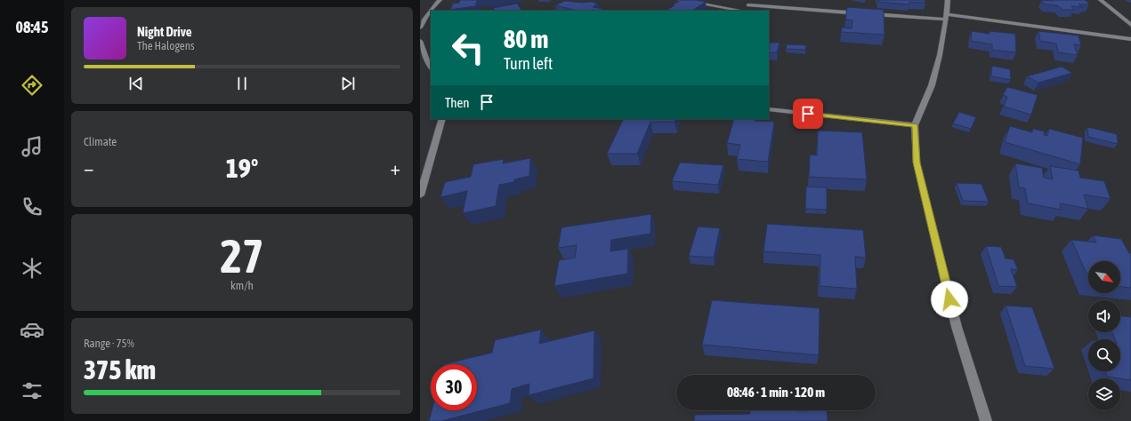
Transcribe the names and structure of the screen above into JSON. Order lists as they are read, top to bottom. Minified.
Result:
{"north":"bottom right","page":{"tabs":"08:45","turn":["80 m","Turn left"],"song":["Night Drive","The Halogens"],"then":"Then","tile":["Climate",["27","km/h"],["Range · 75%","375 km"]],"heat":["−","19°","+"],"limit":"30","trip":"08:46 · 1 min · 120 m"}}
